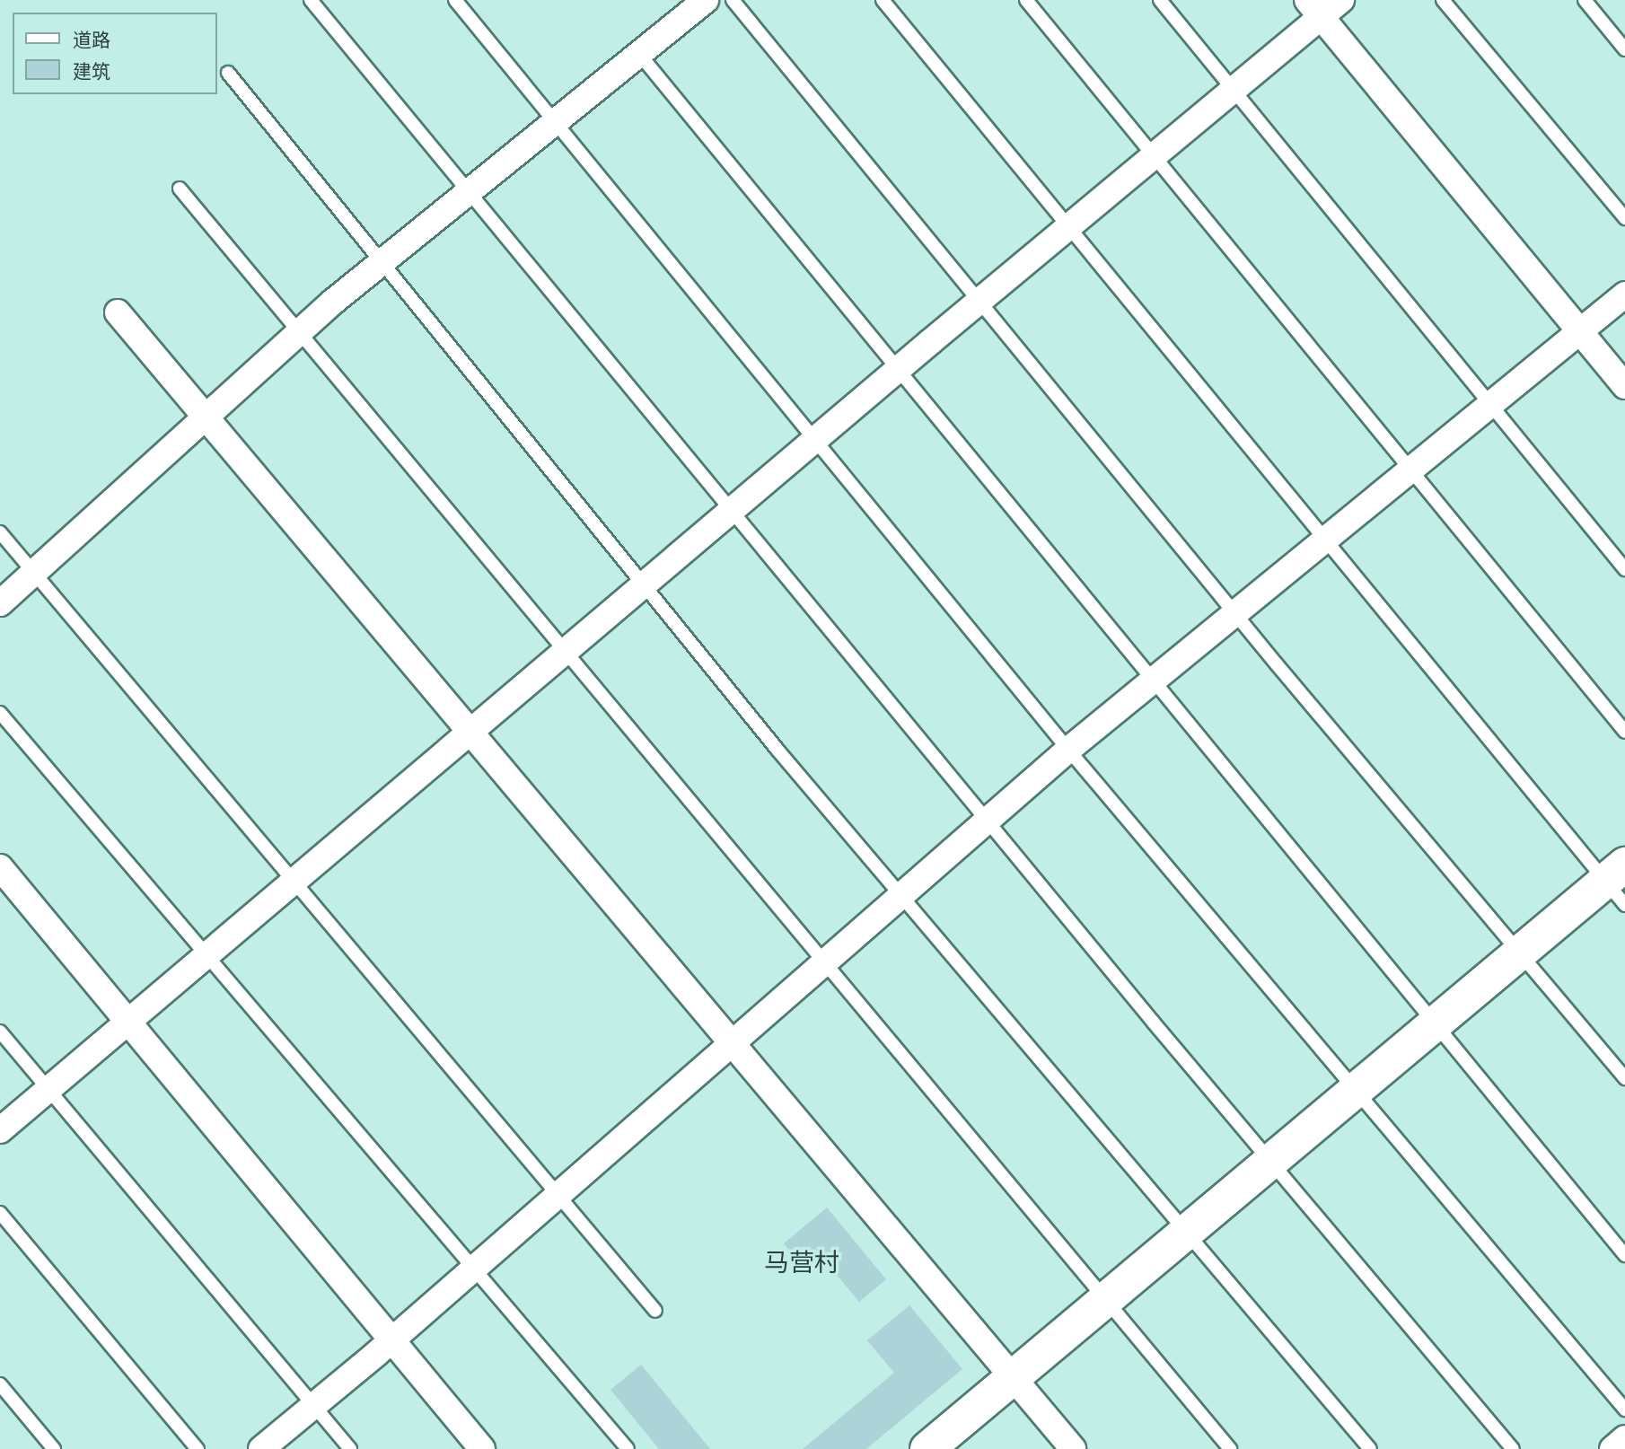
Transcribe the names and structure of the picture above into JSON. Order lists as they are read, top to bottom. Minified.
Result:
{"districts":["马营村"],"legend":["道路","建筑"]}
